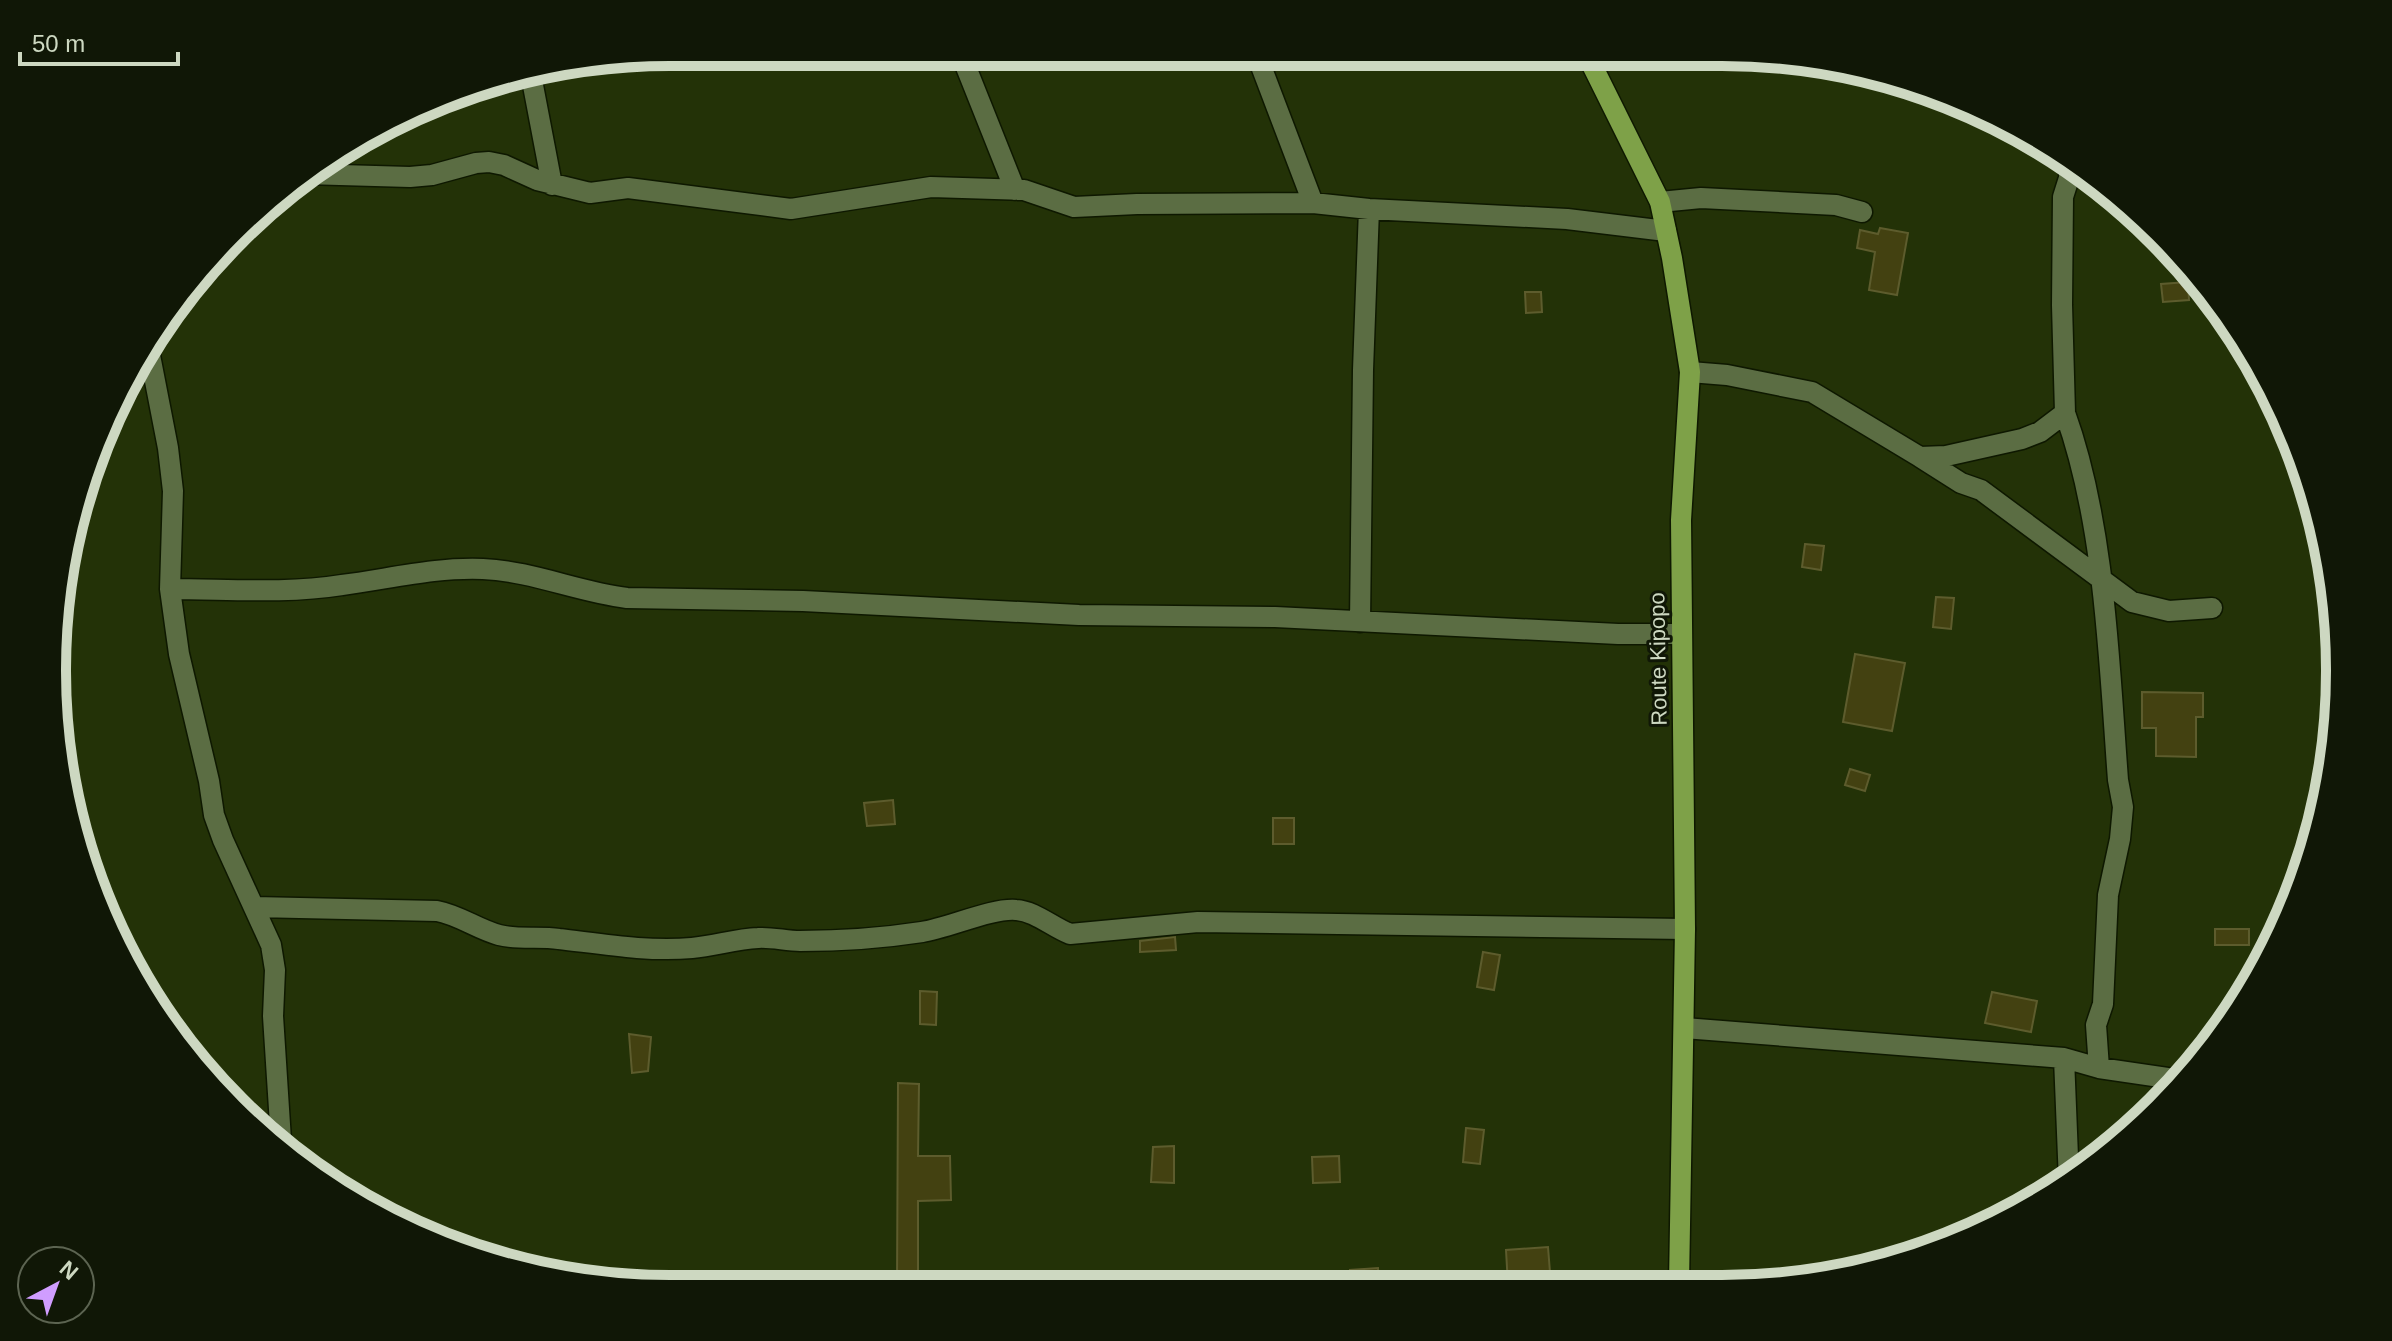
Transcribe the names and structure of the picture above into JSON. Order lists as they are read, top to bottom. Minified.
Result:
{"streets":{"main road":["Route Kipopo"]},"scale_bar":"50 m","north":"top right"}
